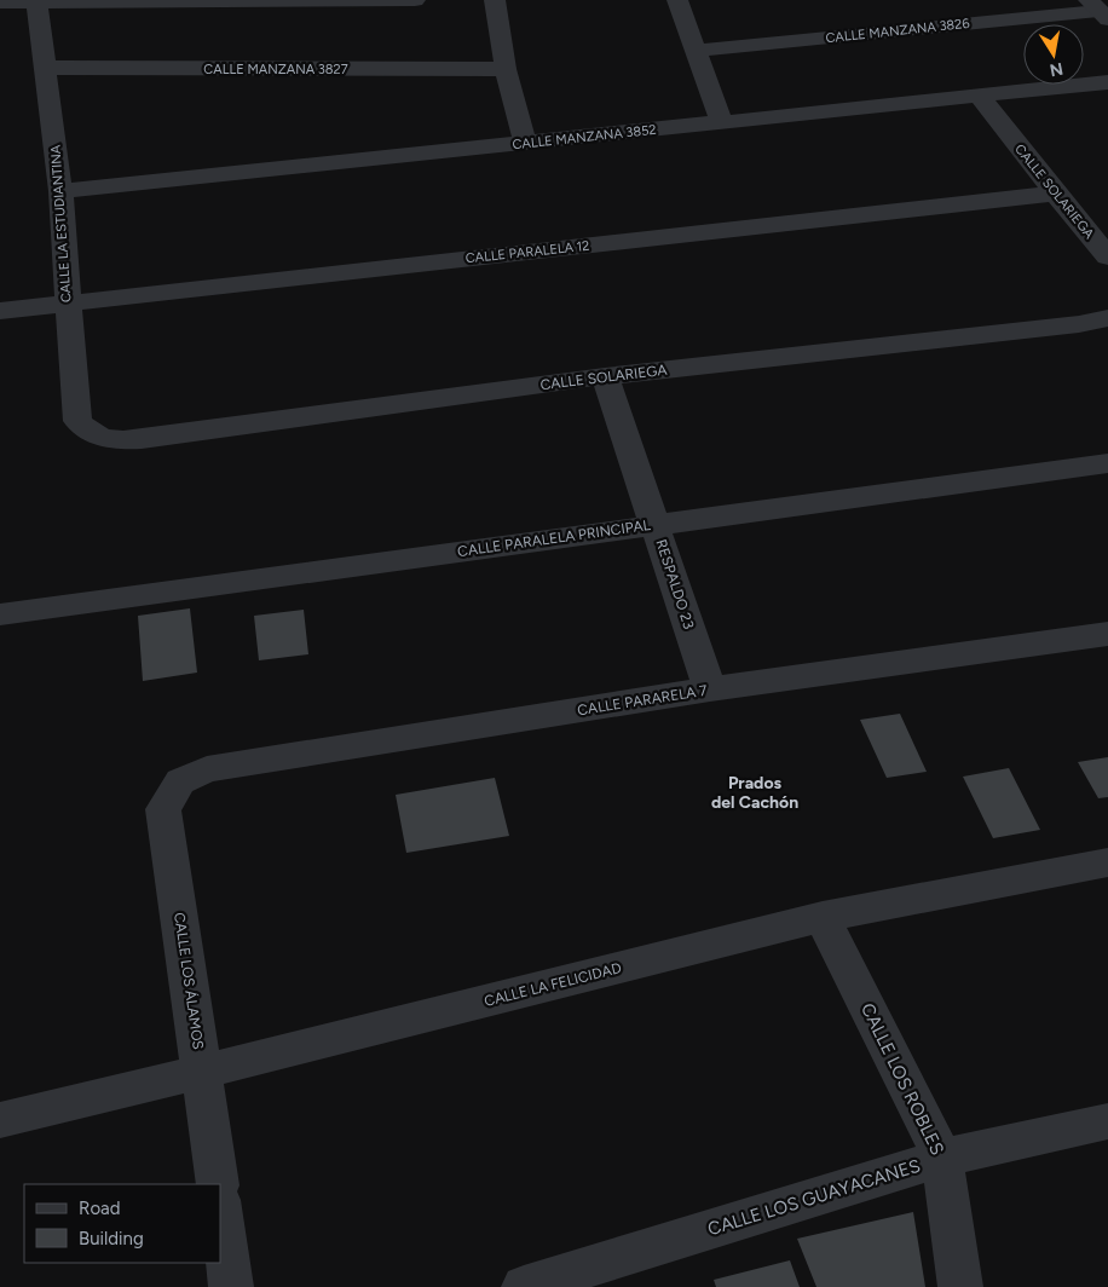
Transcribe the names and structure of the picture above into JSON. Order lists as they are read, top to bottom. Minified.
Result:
{"streets":{"street":["CALLE MANZANA 3826","CALLE MANZANA 3827","CALLE MANZANA 3852","CALLE SOLARIEGA","CALLE LA ESTUDIANTINA","CALLE PARALELA 12","CALLE PARALELA PRINCIPAL","RESPALDO 23","CALLE PARARELA 7","CALLE LOS ÁLAMOS","CALLE LA FELICIDAD","CALLE LOS ROBLES","CALLE LOS GUAYACANES"]},"crossings":[["CALLE MANZANA 3827","CALLE LA ESTUDIANTINA"],["CALLE MANZANA 3852","CALLE SOLARIEGA"],["CALLE MANZANA 3852","CALLE LA ESTUDIANTINA"],["CALLE SOLARIEGA","CALLE LA ESTUDIANTINA"],["CALLE SOLARIEGA","CALLE PARALELA 12"],["CALLE SOLARIEGA","RESPALDO 23"],["CALLE LA ESTUDIANTINA","CALLE PARALELA 12"],["CALLE PARALELA PRINCIPAL","RESPALDO 23"],["RESPALDO 23","CALLE PARARELA 7"],["CALLE PARARELA 7","CALLE LOS ÁLAMOS"],["CALLE LOS ÁLAMOS","CALLE LA FELICIDAD"],["CALLE LA FELICIDAD","CALLE LOS ROBLES"],["CALLE LOS ROBLES","CALLE LOS GUAYACANES"]],"districts":["Prados del Cachón"],"legend":["Road","Building"],"north":"bottom"}
